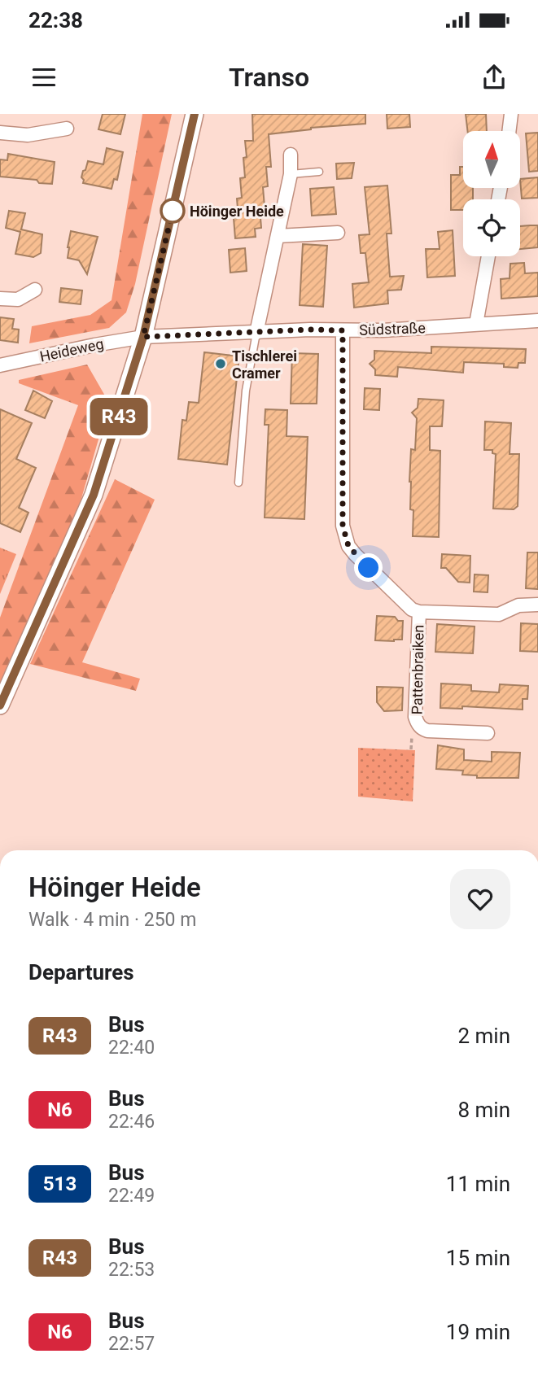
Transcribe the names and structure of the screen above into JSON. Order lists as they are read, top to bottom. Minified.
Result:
{"streets":{"street":["Südstraße","Heideweg","Pattenbraiken"]},"crossings":[["Südstraße","Heideweg"],["Südstraße","Pattenbraiken"]],"places":["Höinger Heide","Tischlerei Cramer"],"lines":["bus line R43"],"north":"top","page":{"status":"22:38","header":"Transo","on_map":"R43","heading":[["Höinger Heide","Walk · 4 min · 250 m"],"Departures"],"list":[{"mark":"R43","name":"Bus","note":"22:40","value":"2 min"},{"mark":"N6","name":"Bus","note":"22:46","value":"8 min"},{"mark":"513","name":"Bus","note":"22:49","value":"11 min"},{"mark":"R43","name":"Bus","note":"22:53","value":"15 min"},{"mark":"N6","name":"Bus","note":"22:57","value":"19 min"}]}}
